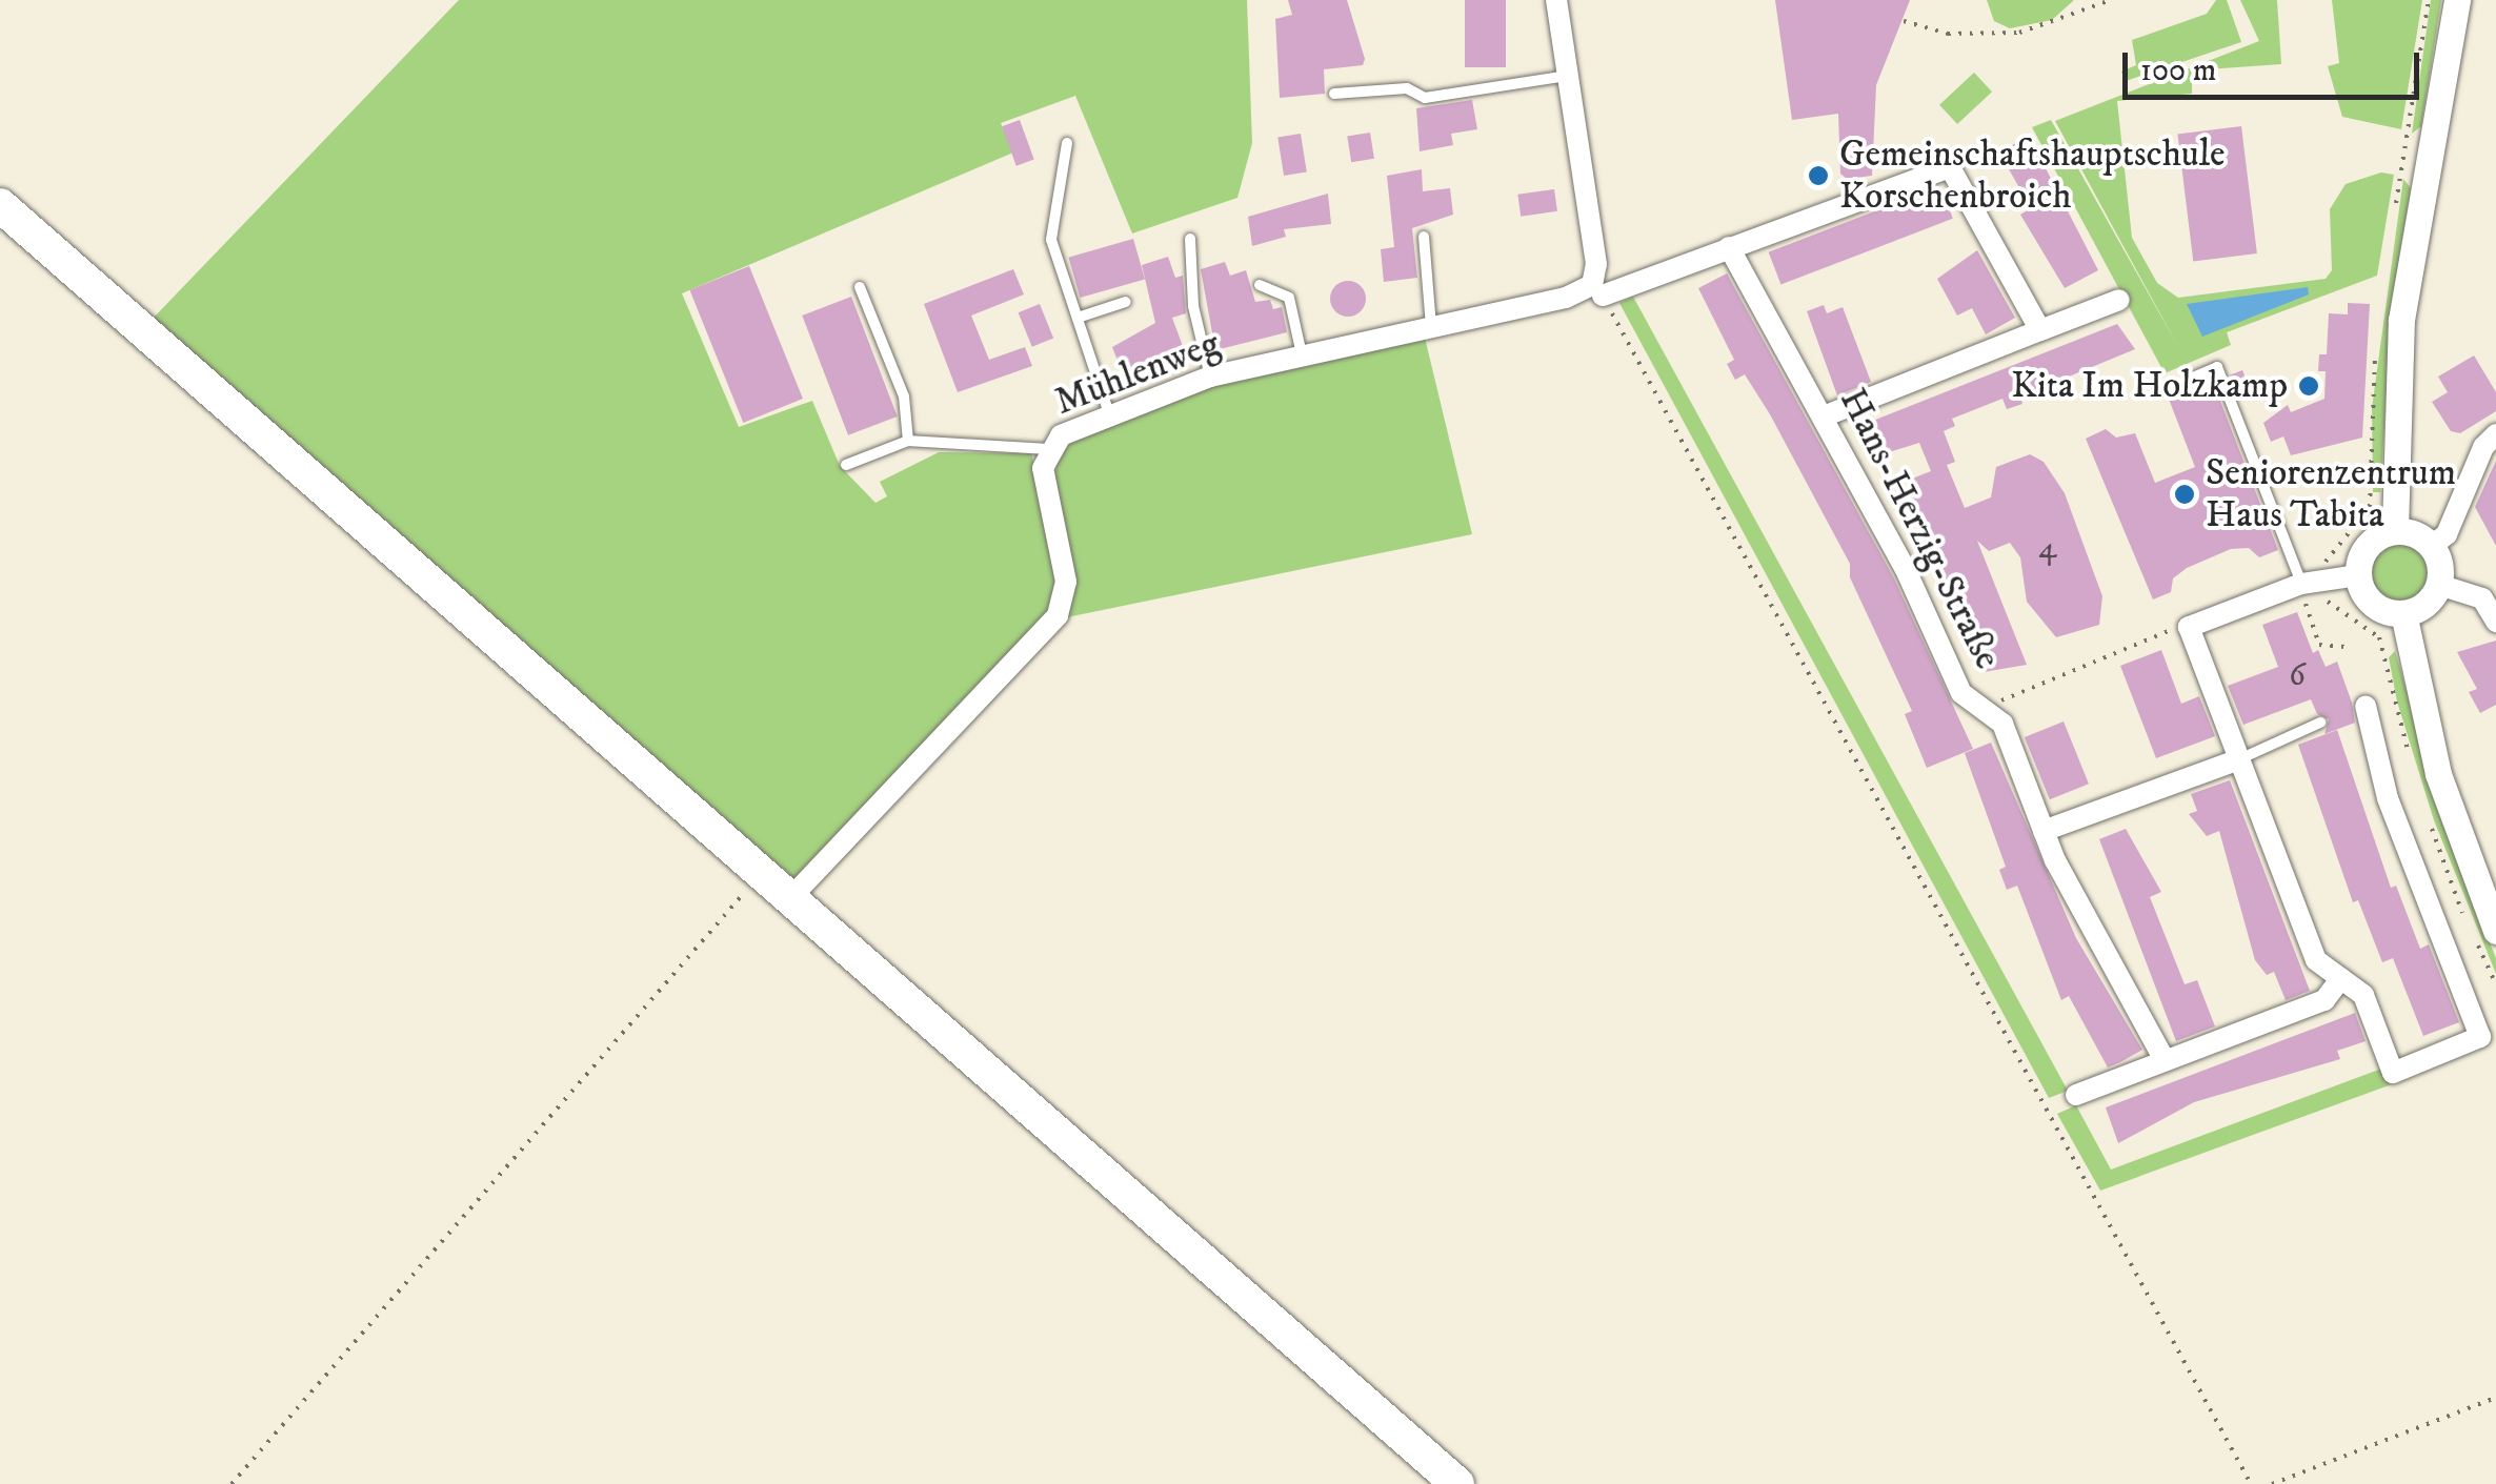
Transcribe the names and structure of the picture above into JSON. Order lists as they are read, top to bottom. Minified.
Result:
{"streets":{"street":["Mühlenweg","Hans-Herzig-Straße"]},"places":["Gemeinschaftshauptschule Korschenbroich","Kita Im Holzkamp","Seniorenzentrum Haus Tabita"],"house_numbers":["4","6"],"scale_bar":"100 m"}
